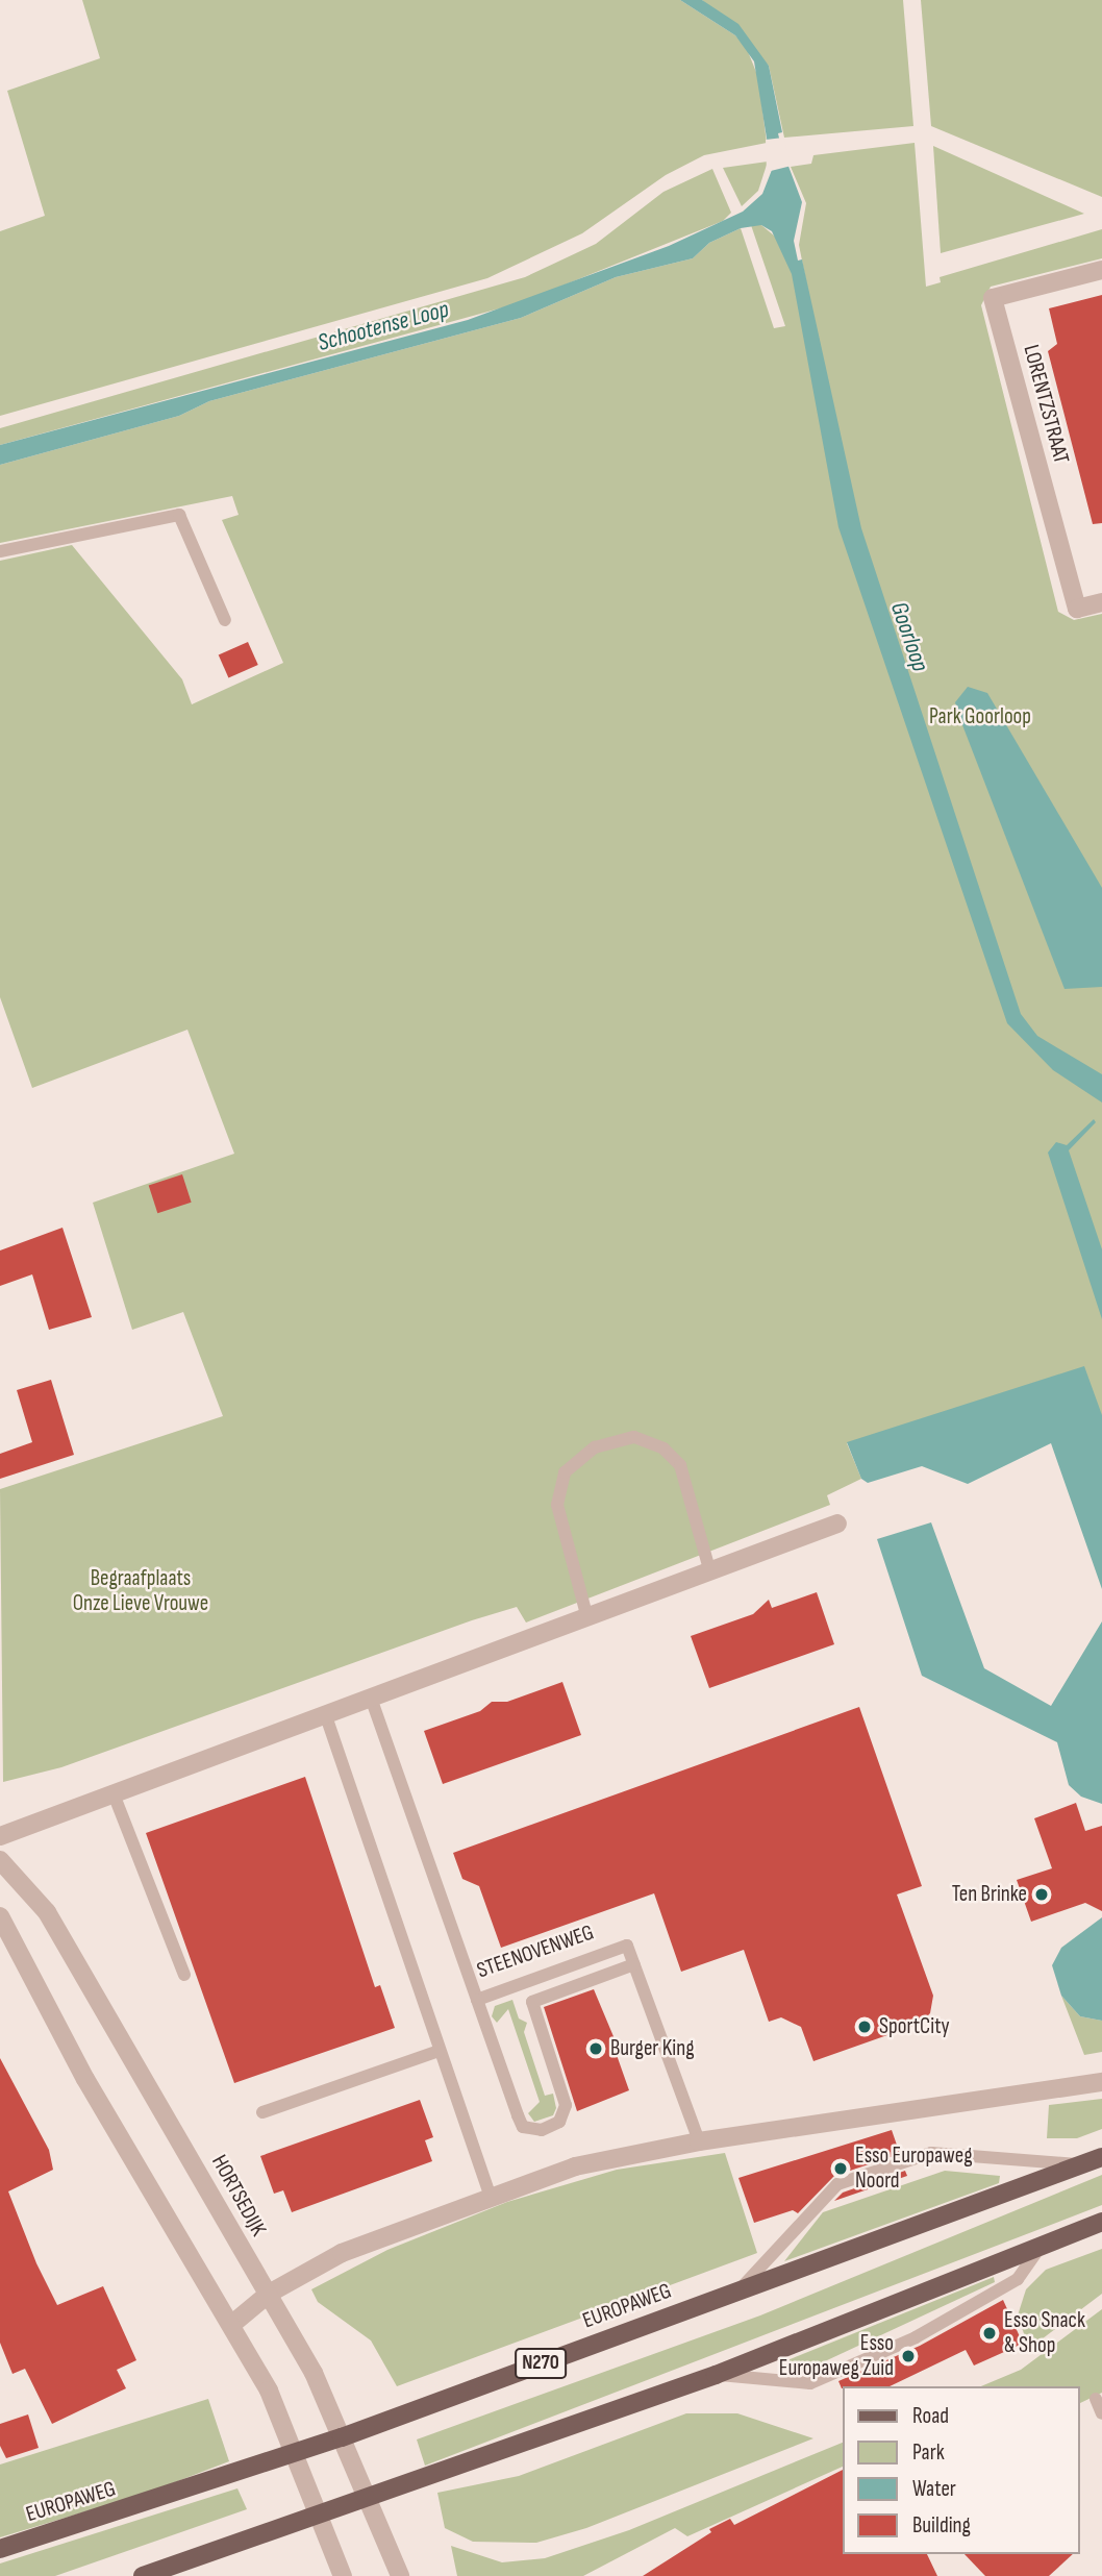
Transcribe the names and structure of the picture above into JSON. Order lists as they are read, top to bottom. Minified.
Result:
{"streets":{"main road":["EUROPAWEG","N270"],"street":["LORENTZSTRAAT","HORTSEDIJK"],"lane":["STEENOVENWEG"]},"crossings":[["HORTSEDIJK","EUROPAWEG"]],"water":["Schootense Loop","Goorloop"],"parks":["Park Goorloop","Begraafplaats Onze Lieve Vrouwe"],"places":["Ten Brinke","SportCity","Burger King","Esso Europaweg Noord","Esso Snack & Shop","Esso Europaweg Zuid"],"legend":["Road","Park","Water","Building"]}
